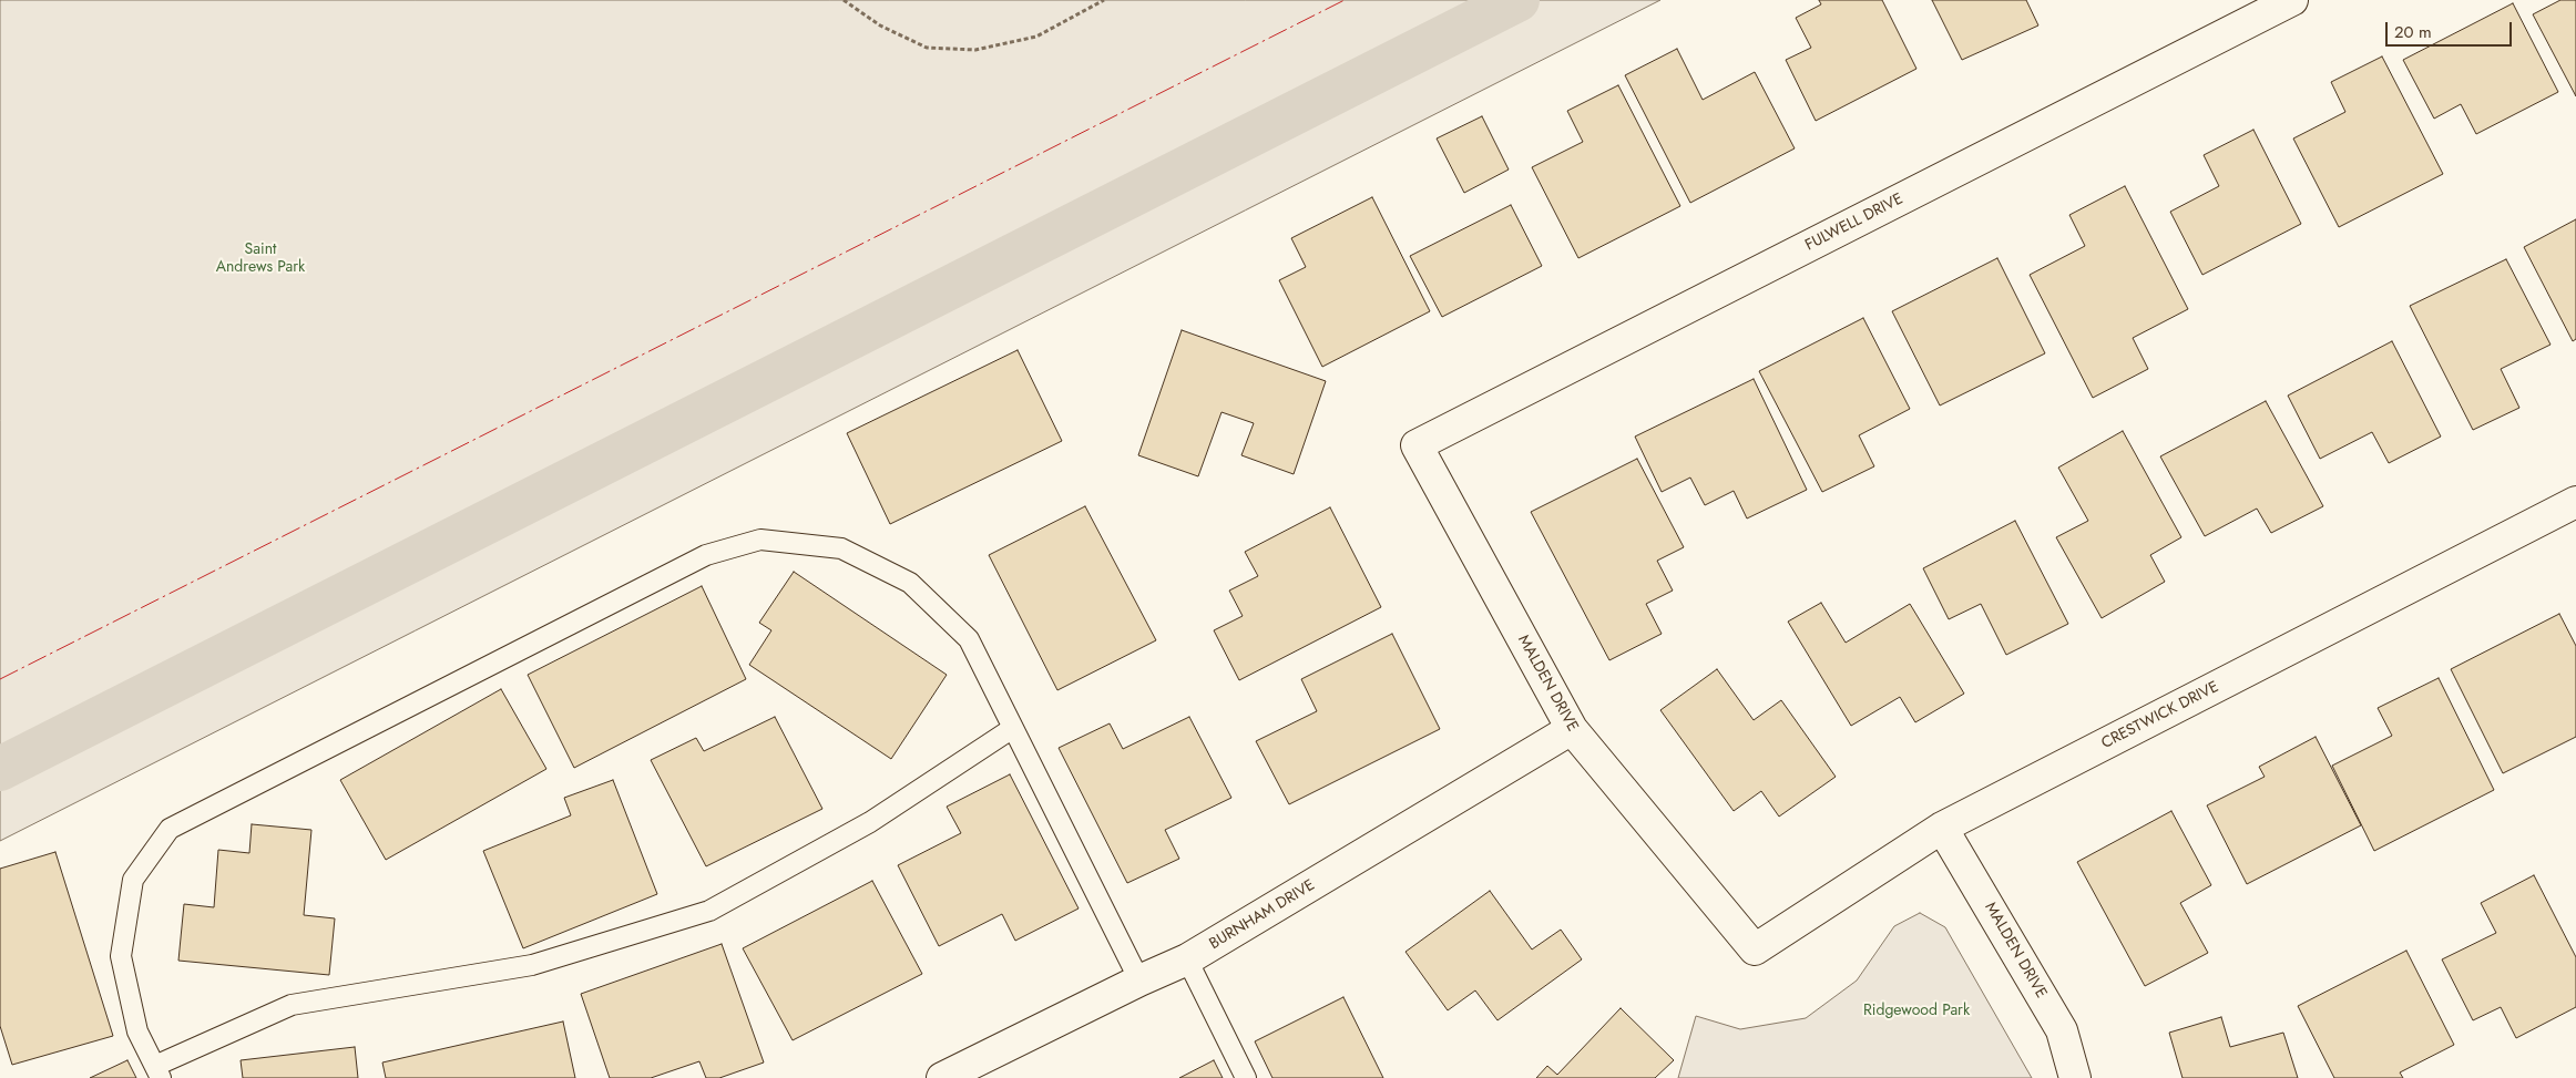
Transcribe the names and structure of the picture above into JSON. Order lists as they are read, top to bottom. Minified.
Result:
{"streets":{"street":["FULWELL DRIVE","MALDEN DRIVE","CRESTWICK DRIVE","BURNHAM DRIVE"]},"crossings":[["FULWELL DRIVE","MALDEN DRIVE"],["MALDEN DRIVE","CRESTWICK DRIVE"],["MALDEN DRIVE","BURNHAM DRIVE"]],"parks":["Saint Andrews Park","Ridgewood Park"],"scale_bar":"20 m"}
